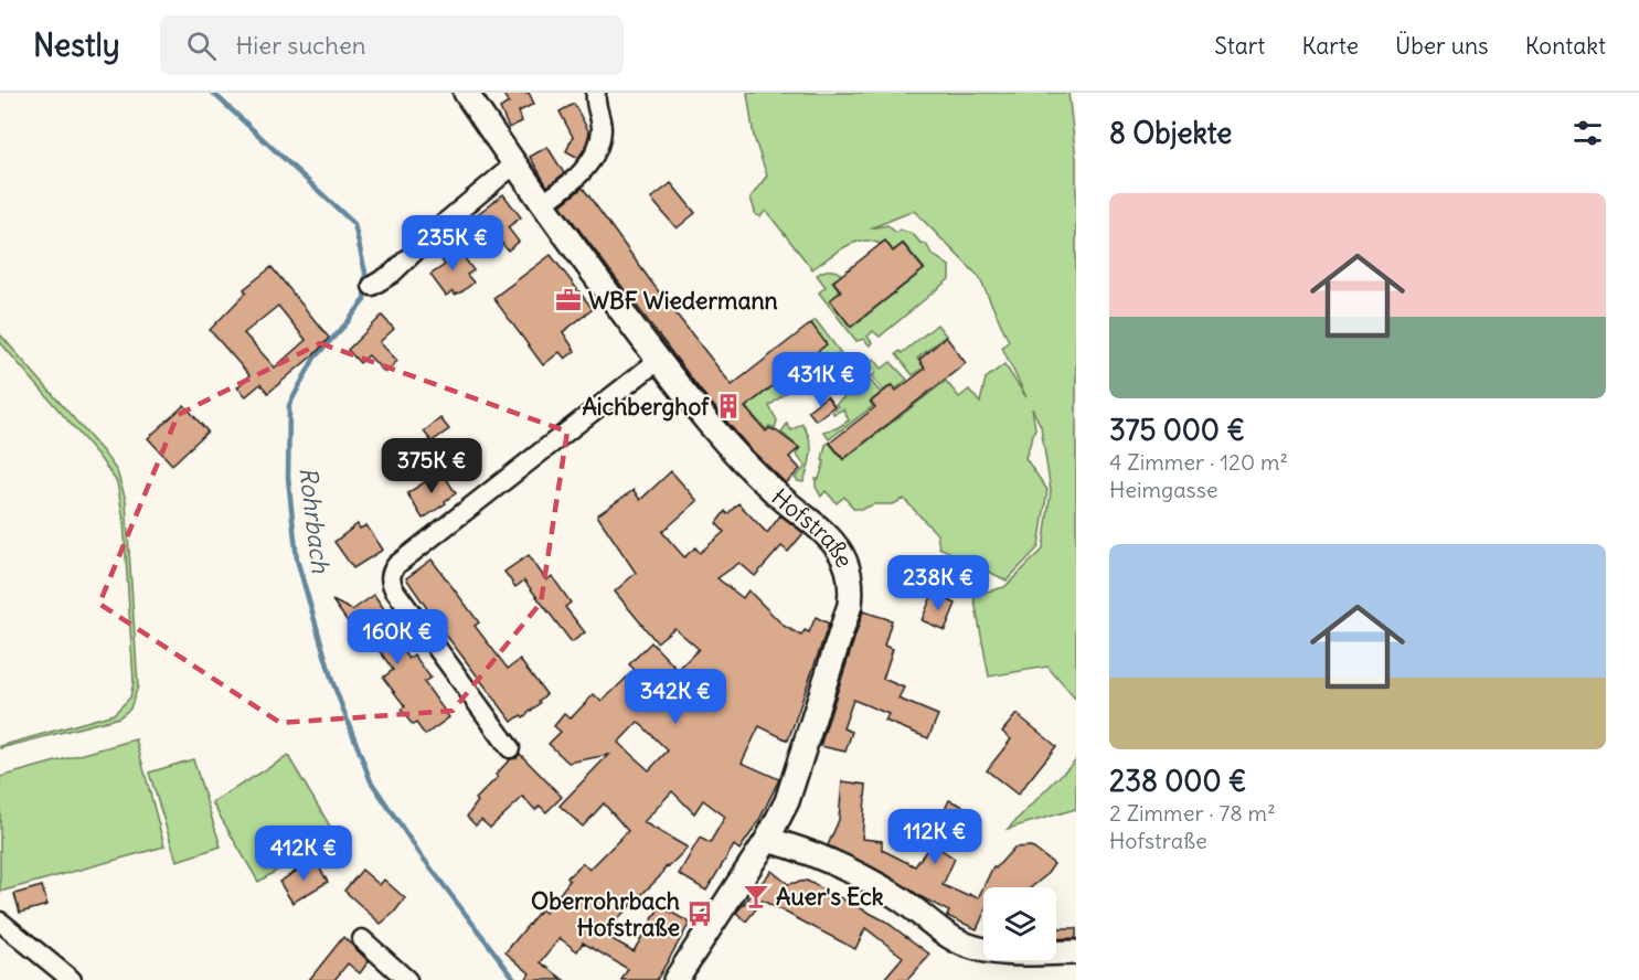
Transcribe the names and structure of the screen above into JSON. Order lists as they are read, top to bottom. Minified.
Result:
{"streets":{"main road":["Hofstraße"]},"water":["Rohrbach"],"places":{"office":["WBF Wiedermann"],"building":["Aichberghof"],"bar":["Auer's Eck"],"bus stop":["Oberrohrbach Hofstraße"]},"page":{"header":"Nestly","search":"Hier suchen","nav":["Start","Karte","Über uns","Kontakt"],"heading":"8 Objekte","list":[{"name":"375 000 €","note":"4 Zimmer · 120 m² · Heimgasse"},{"name":"238 000 €","note":"2 Zimmer · 78 m² · Hofstraße"}],"price":["235K €","431K €","375K €","238K €","160K €","342K €","112K €","412K €"]}}
